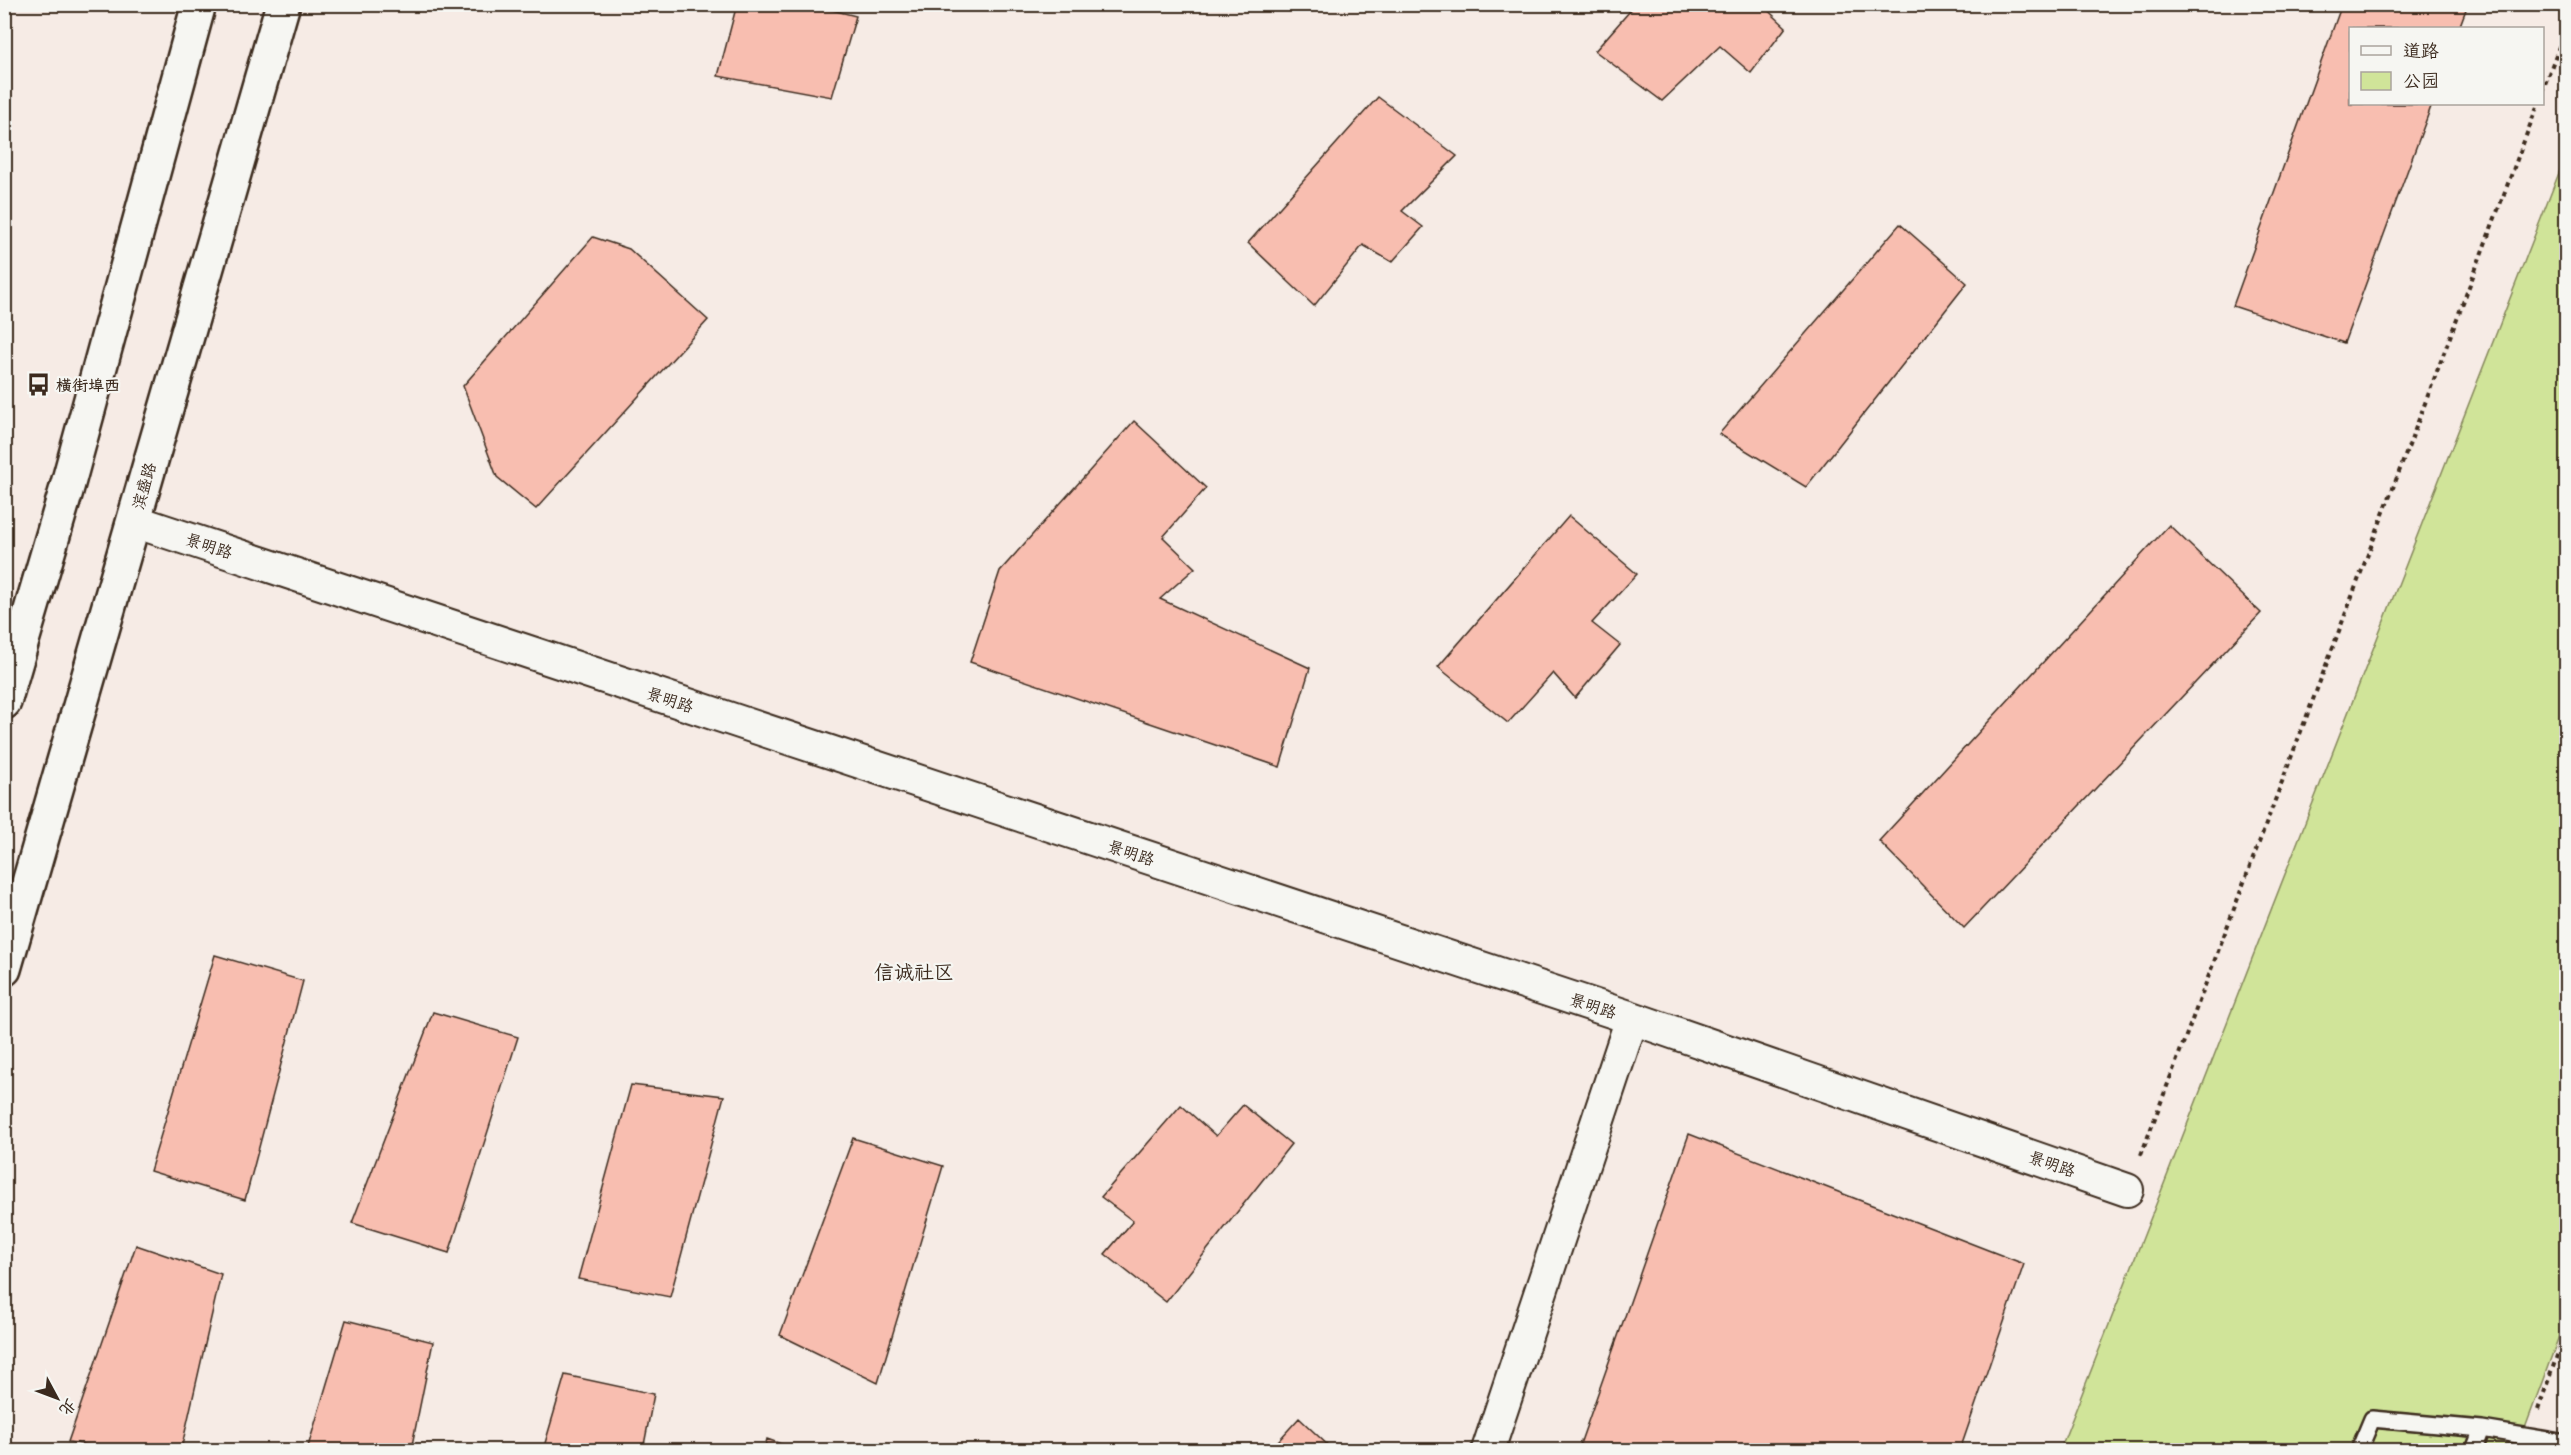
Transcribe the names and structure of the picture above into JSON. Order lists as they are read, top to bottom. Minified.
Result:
{"streets":{"main road":["滨盛路"],"street":["景明路"]},"crossings":[["滨盛路","景明路"]],"districts":["信诚社区"],"places":{"bus stop":["横街埠西"]},"legend":["道路","公园"],"north":"bottom right"}
